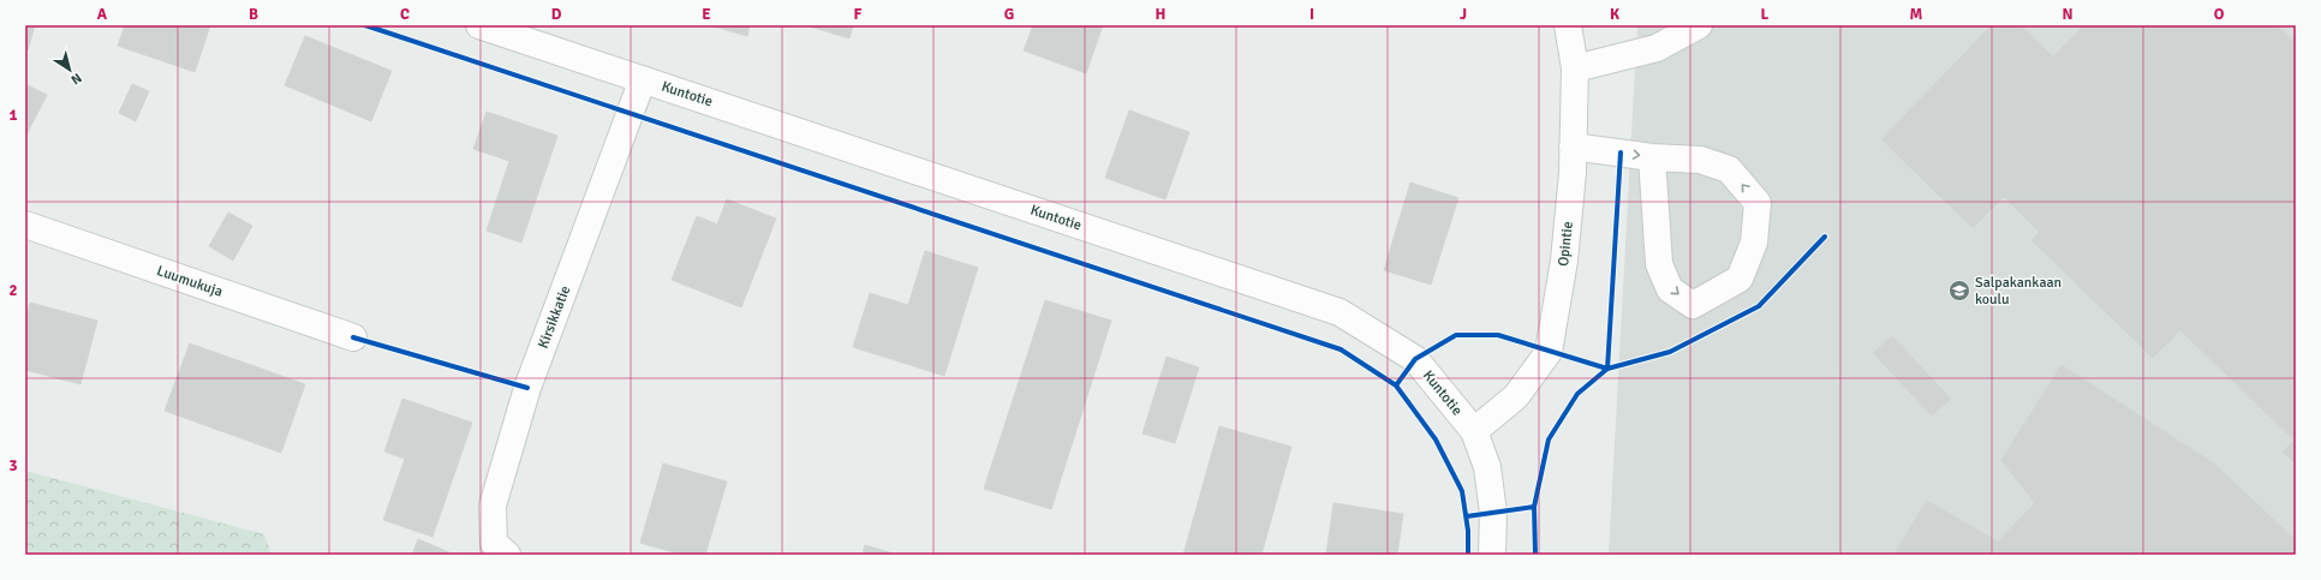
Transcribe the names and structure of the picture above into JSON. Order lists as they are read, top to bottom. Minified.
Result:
{"streets":{"street":["Kuntotie","Opintie","Luumukuja","Kirsikkatie"]},"crossings":[["Kuntotie","Opintie"],["Kuntotie","Kirsikkatie"]],"places":{"school or university":["Salpakankaan koulu"]},"north":"bottom right","grid":{"columns":["A","B","C","D","E","F","G","H","I","J","K","L","M","N","O"],"rows":["1","2","3"]}}
